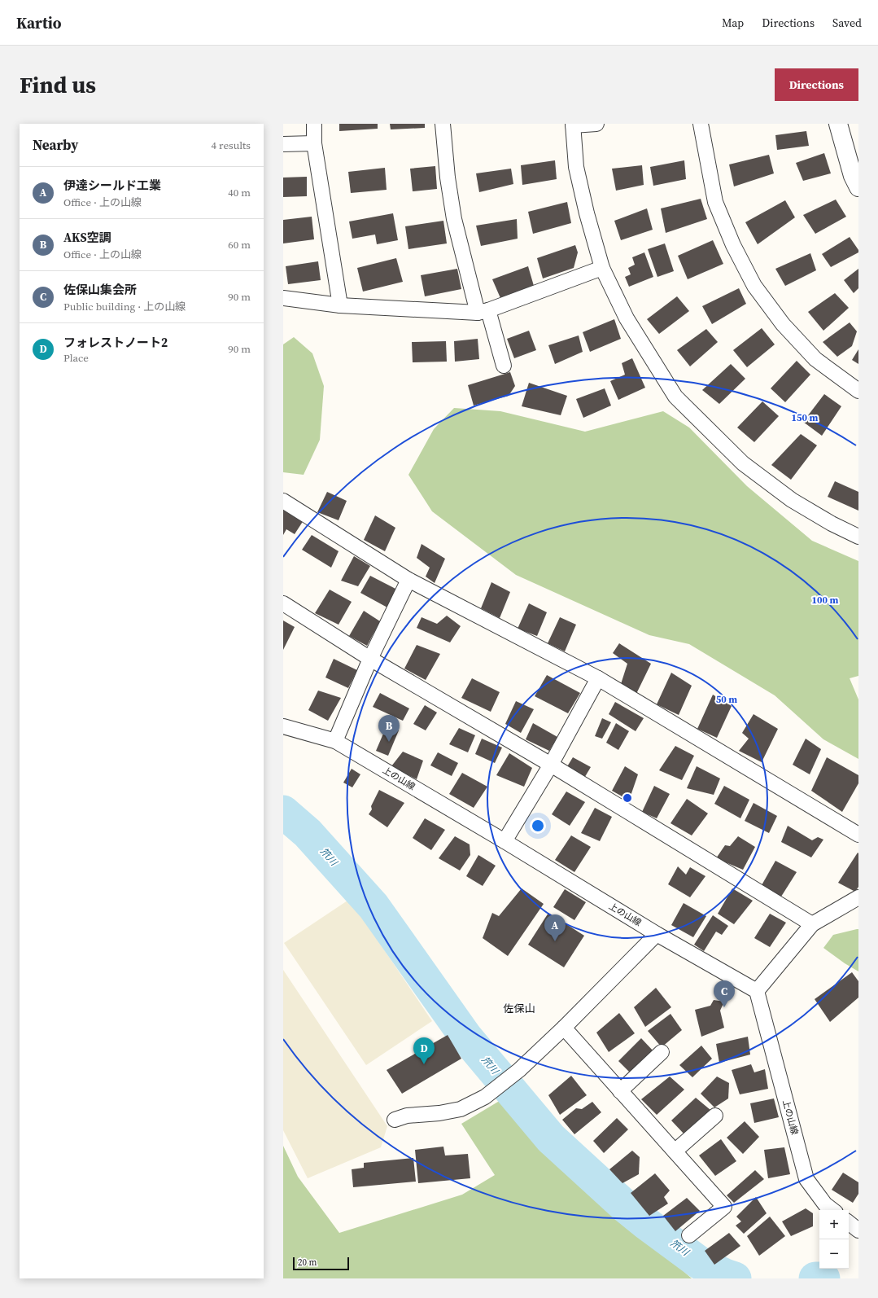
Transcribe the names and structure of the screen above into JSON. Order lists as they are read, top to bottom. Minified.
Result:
{"streets":{"street":["上の山線"]},"districts":["佐保山"],"water":["笊川"],"scale_bar":"20 m","page":{"header":"Kartio","nav":["Map","Directions","Saved"],"buttons":"Directions","title":"Find us","heading":["Nearby","4 results"],"list":[{"mark":"A","name":"伊達シールド工業","note":"Office · 上の山線","value":"40 m"},{"mark":"B","name":"AKS空調","note":"Office · 上の山線","value":"60 m"},{"mark":"C","name":"佐保山集会所","note":"Public building · 上の山線","value":"90 m"},{"mark":"D","name":"フォレストノート2","note":"Place","value":"90 m"}],"pins":["B","A","C","D"],"map_buttons":["+","−"],"scale":"20 m"},"rings":["150 m","100 m","50 m"]}
